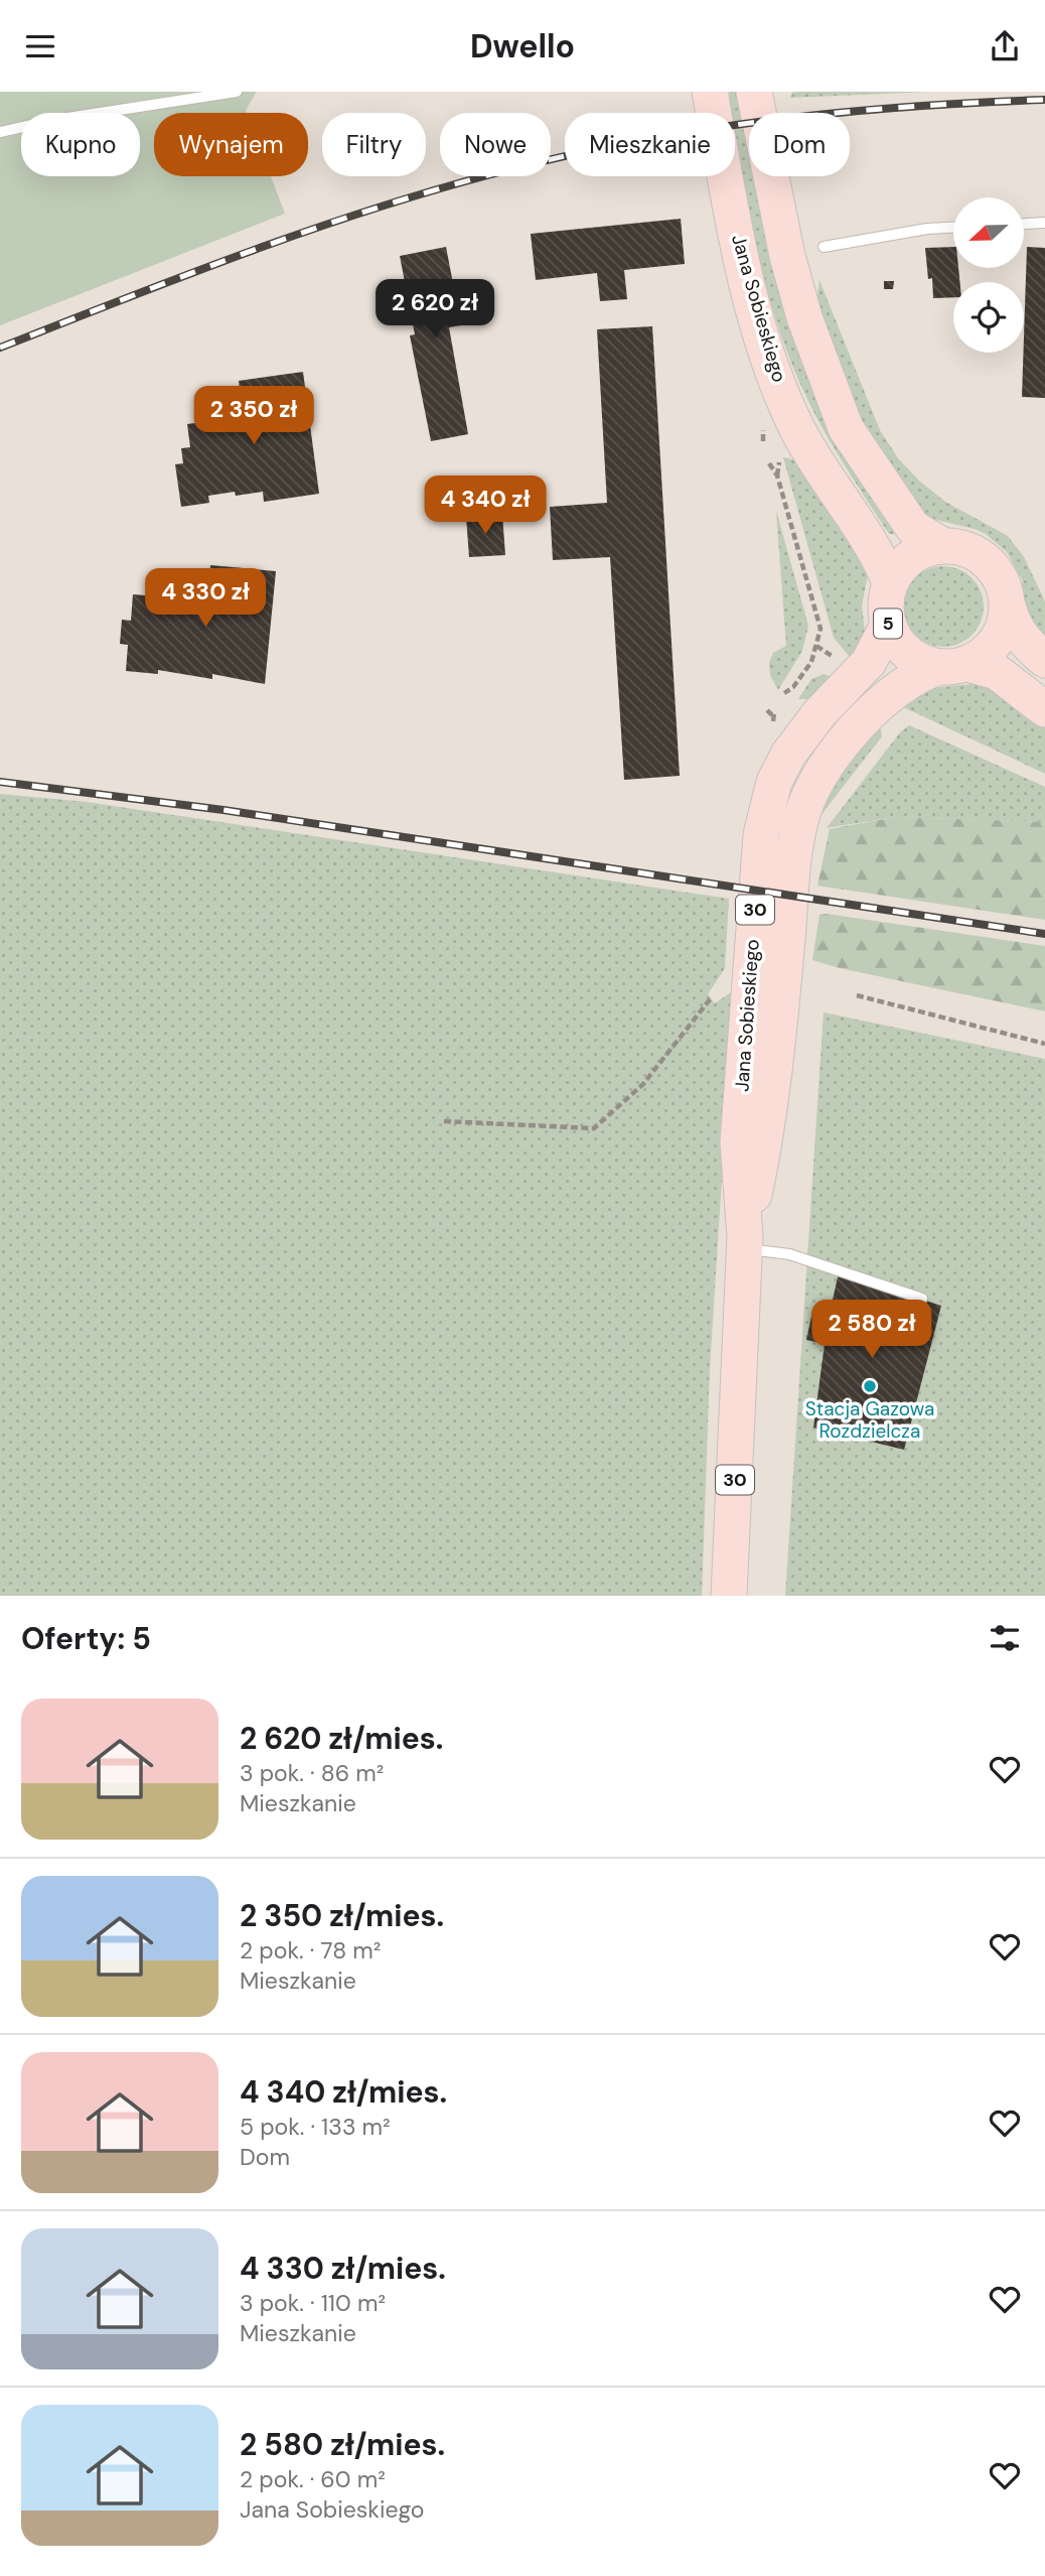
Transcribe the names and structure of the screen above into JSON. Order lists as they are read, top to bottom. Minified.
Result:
{"streets":{"main road":["Jana Sobieskiego","5","30"]},"crossings":[["Jana Sobieskiego","5"]],"places":["Stacja Gazowa Rozdzielcza"],"north":"left","page":{"header":"Dwello","chip":["Kupno","Wynajem","Filtry","Nowe","Mieszkanie","Dom"],"price":["2 620 zł","2 350 zł","4 340 zł","4 330 zł","2 580 zł"],"heading":"Oferty: 5","list":[{"name":"2 620 zł/mies.","note":"3 pok. · 86 m² · Mieszkanie"},{"name":"2 350 zł/mies.","note":"2 pok. · 78 m² · Mieszkanie"},{"name":"4 340 zł/mies.","note":"5 pok. · 133 m² · Dom"},{"name":"4 330 zł/mies.","note":"3 pok. · 110 m² · Mieszkanie"},{"name":"2 580 zł/mies.","note":"2 pok. · 60 m² · Jana Sobieskiego"}]}}
